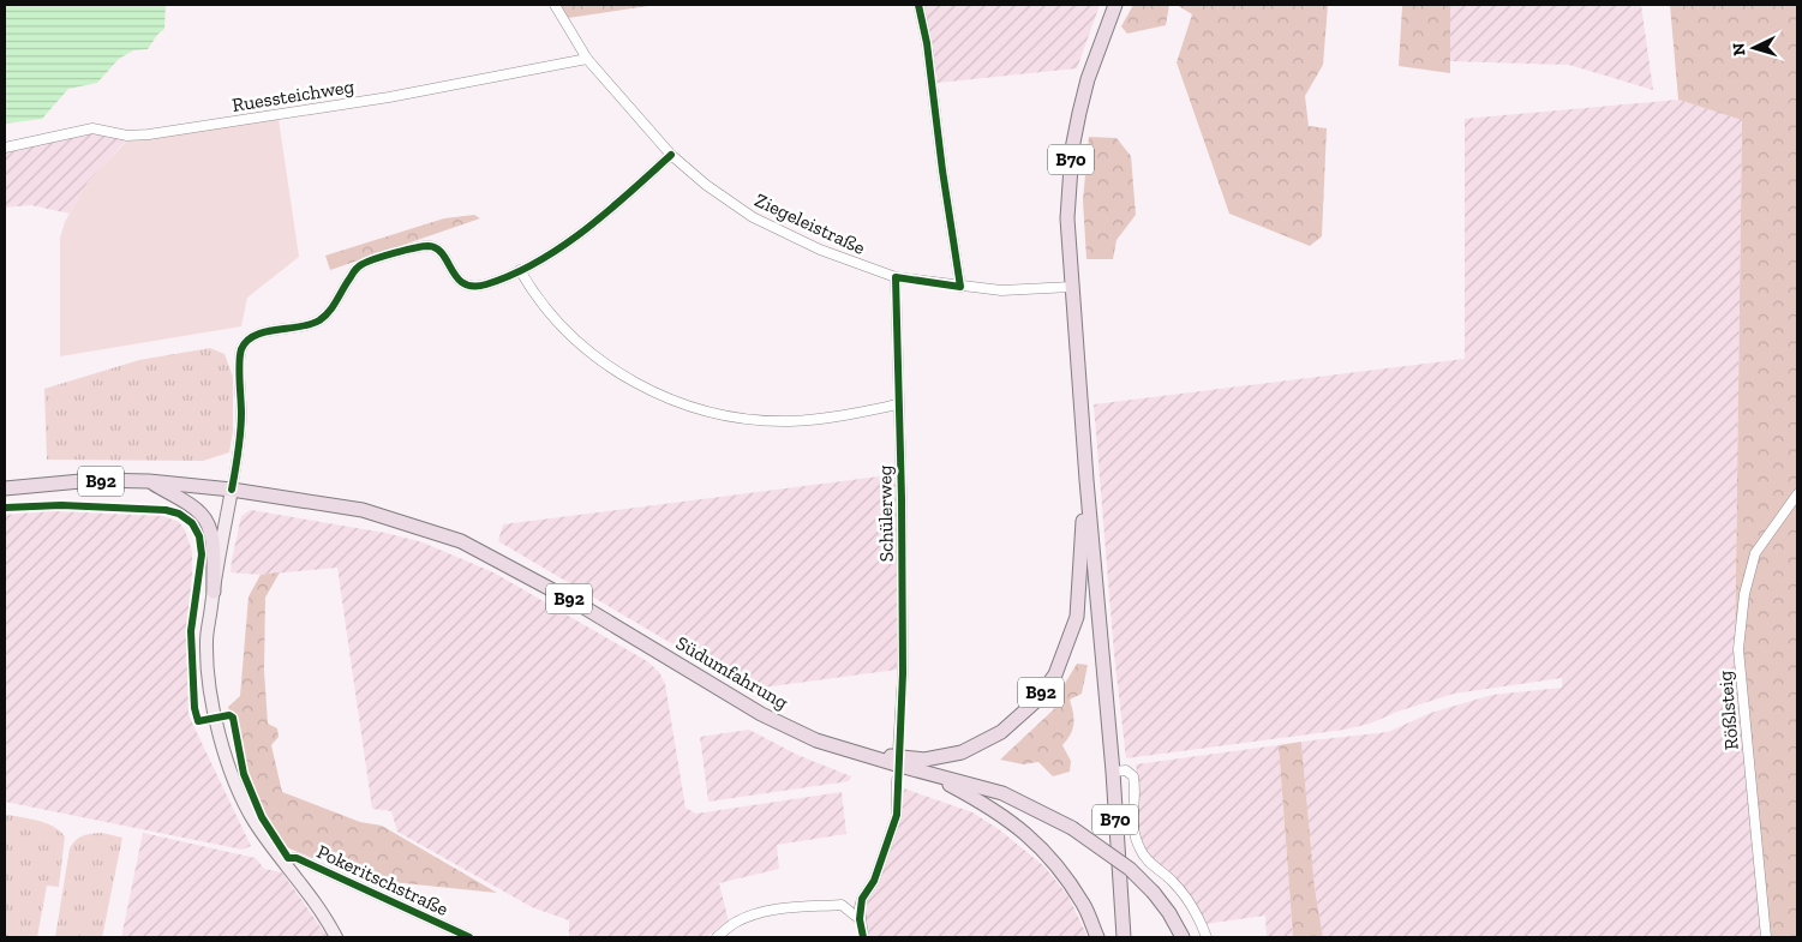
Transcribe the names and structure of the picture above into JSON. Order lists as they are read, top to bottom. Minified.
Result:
{"streets":{"main road":["B70","B92","Südumfahrung"],"street":["Ruessteichweg","Ziegeleistraße","Schülerweg","Rößlsteig","Pokeritschstraße"]},"crossings":[["Ruessteichweg","Ziegeleistraße"],["B70","Ziegeleistraße"],["B70","B92"],["Ziegeleistraße","Schülerweg"],["B92","Südumfahrung"]],"north":"left"}
